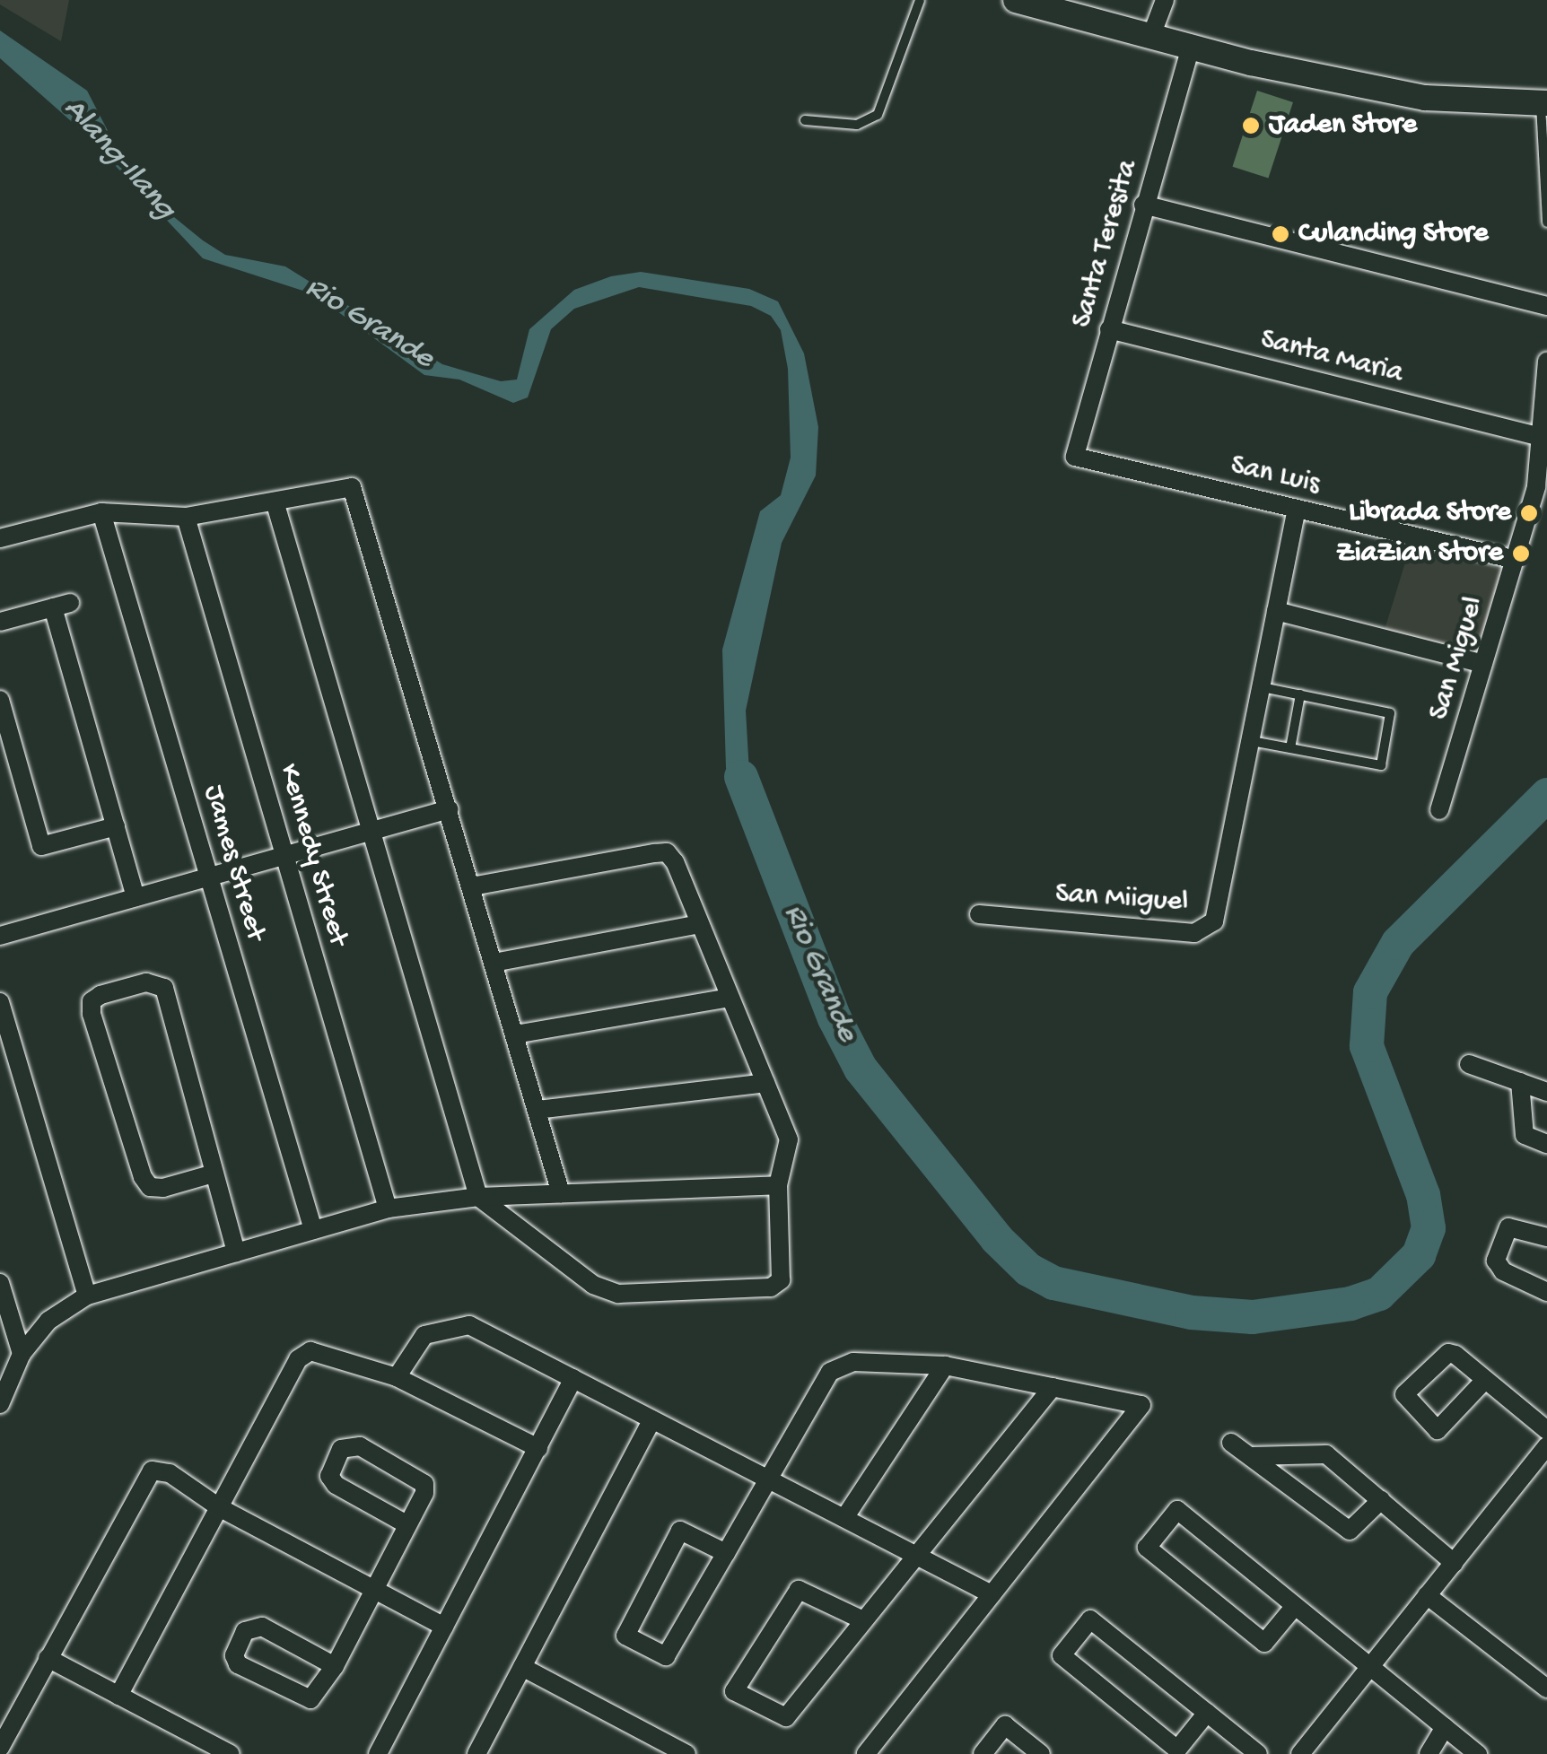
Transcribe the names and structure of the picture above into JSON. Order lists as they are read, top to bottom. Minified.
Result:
{"streets":{"street":["Santa Teresita","Santa Maria","San Luis","San Miguel","Kennedy Street","James Street","San Miiguel"]},"crossings":[["Santa Teresita","Santa Maria"],["Santa Teresita","San Luis"],["Santa Maria","San Miguel"],["San Luis","San Miguel"]],"water":["Alang-Ilang","Rio Grande"],"places":["Jaden Store","Culanding Store","Librada Store","ZiaZian Store"]}
